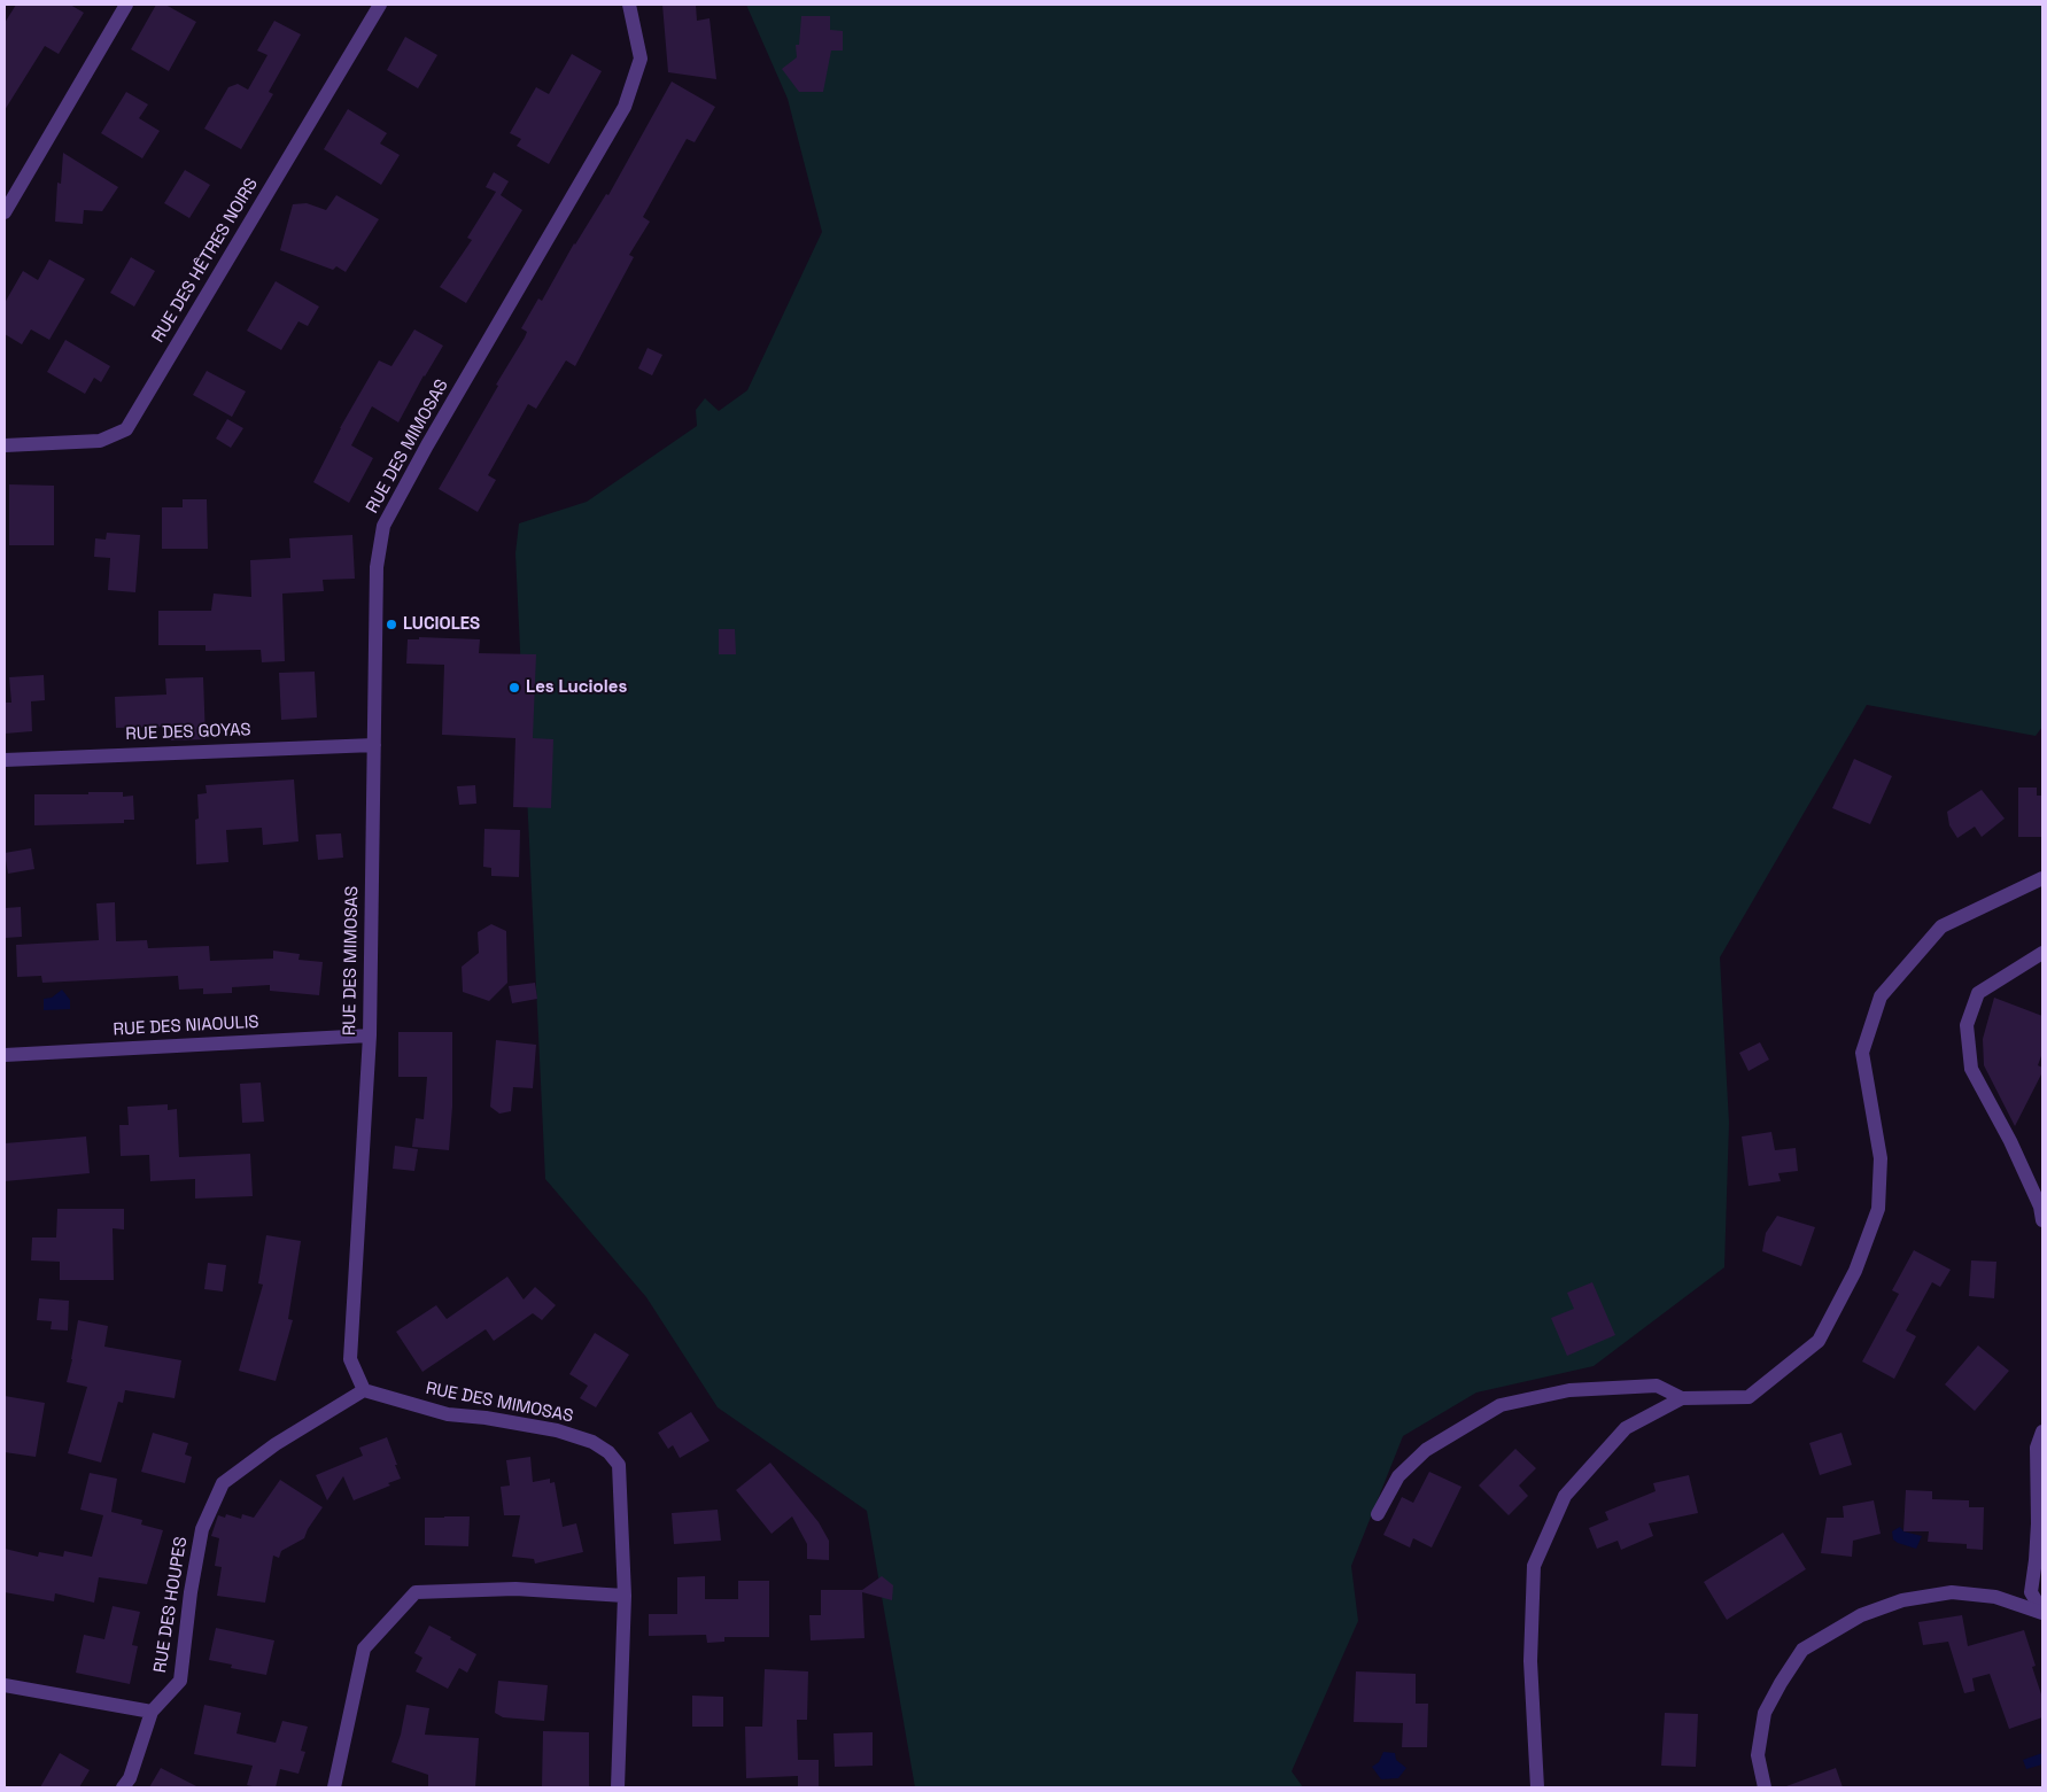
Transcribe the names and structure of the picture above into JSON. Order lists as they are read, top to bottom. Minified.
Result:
{"streets":{"street":["RUE DES HÊTRES NOIRS","RUE DES MIMOSAS","RUE DES GOYAS","RUE DES NIAOULIS","RUE DES HOUPES"]},"crossings":[["RUE DES MIMOSAS","RUE DES GOYAS"],["RUE DES MIMOSAS","RUE DES NIAOULIS"],["RUE DES MIMOSAS","RUE DES HOUPES"]],"places":["LUCIOLES","Les Lucioles"]}
